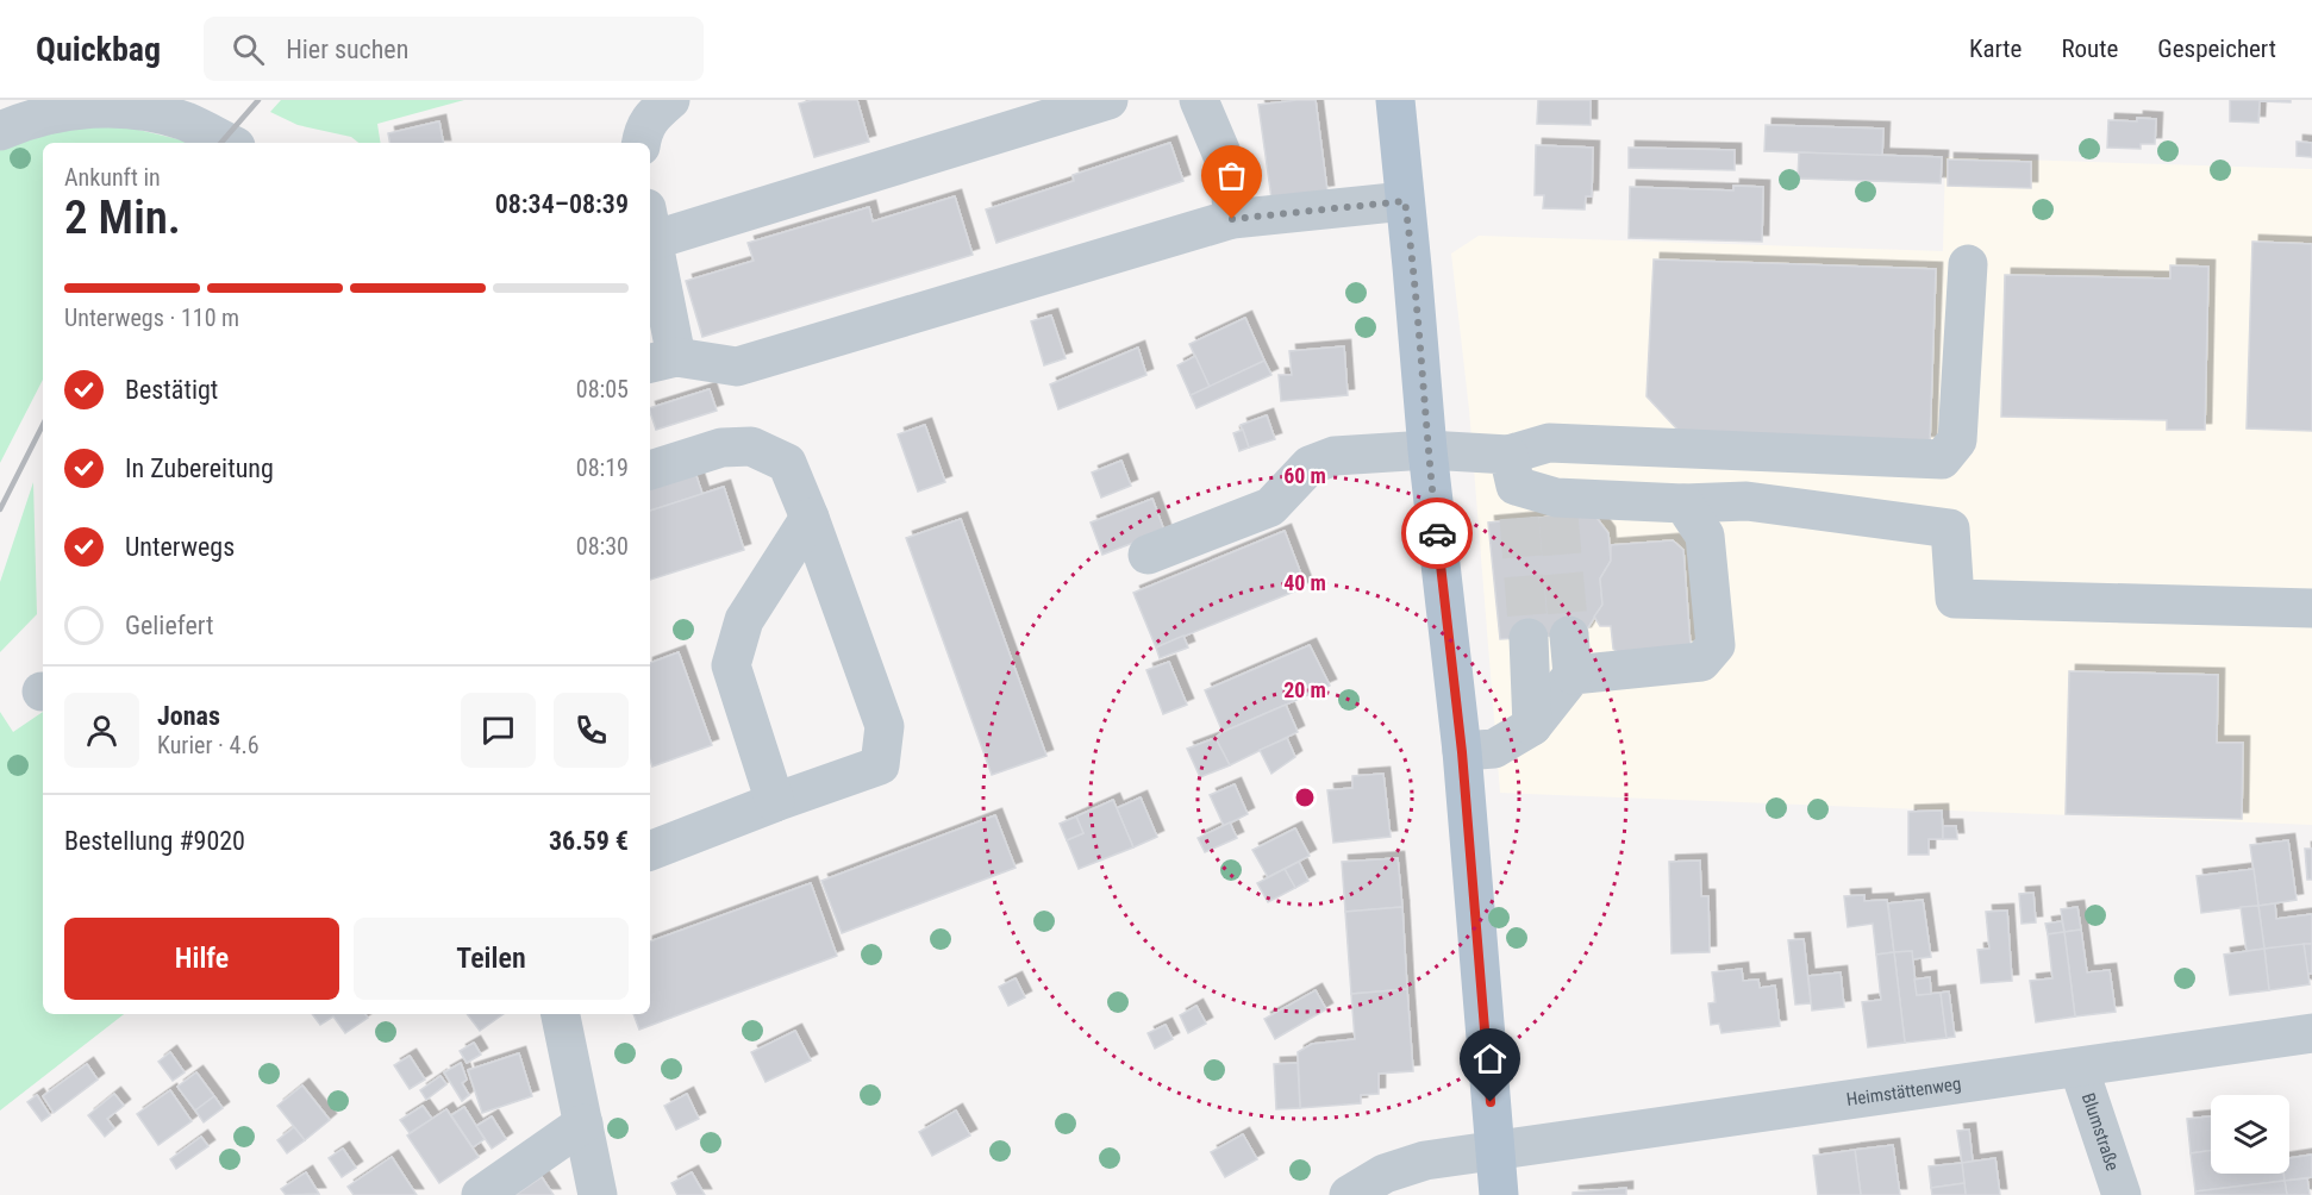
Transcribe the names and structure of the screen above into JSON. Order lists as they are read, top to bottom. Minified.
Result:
{"streets":{"street":["Heimstättenweg","Blumstraße"]},"crossings":[["Heimstättenweg","Blumstraße"]],"page":{"header":"Quickbag","search":"Hier suchen","nav":["Karte","Route","Gespeichert"],"heading":["2 Min.","Ankunft in","08:34–08:39"],"panel":["Jonas","Kurier · 4.6","Bestellung #9020","36.59 €"],"bar":"Unterwegs · 110 m","list":[["Bestätigt","08:05"],["In Zubereitung","08:19"],["Unterwegs","08:30"],"Geliefert"],"buttons":["Hilfe","Teilen"]},"rings":["60 m","40 m","20 m"]}
